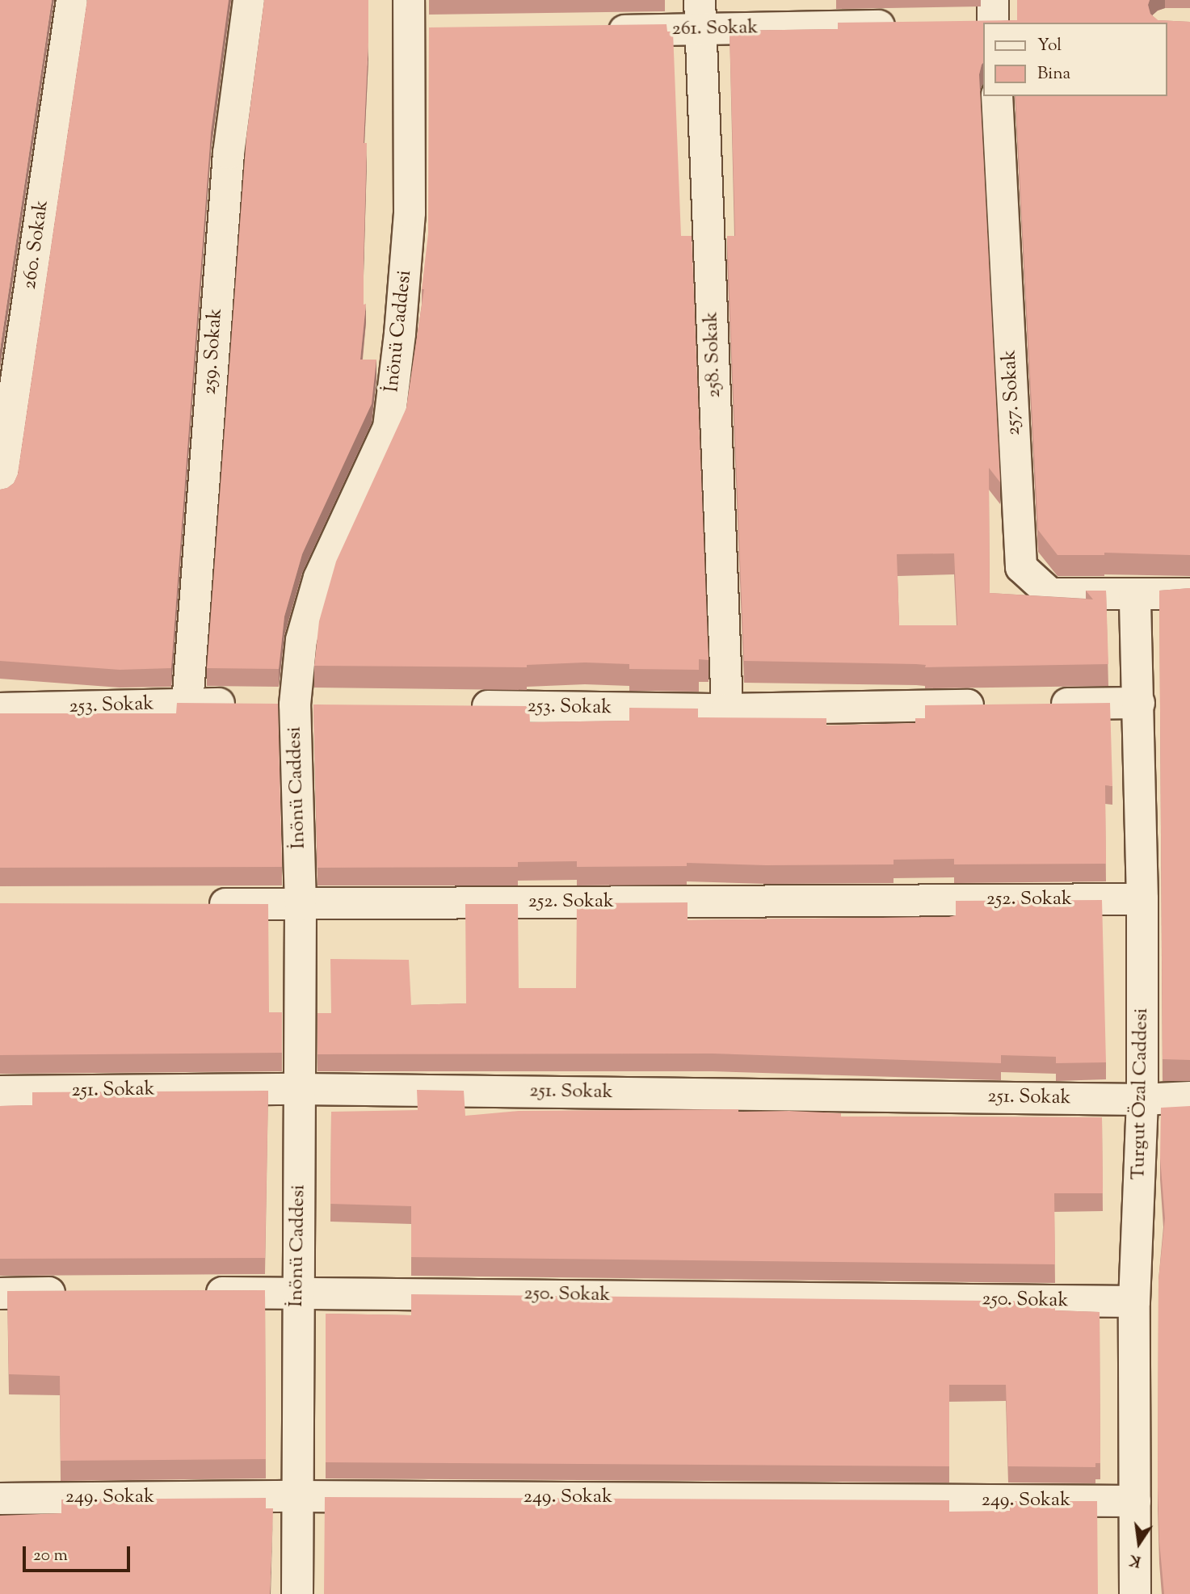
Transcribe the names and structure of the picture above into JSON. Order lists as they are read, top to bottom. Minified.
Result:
{"streets":{"street":["261. Sokak","260. Sokak","İnönü Caddesi","259. Sokak","258. Sokak","257. Sokak","253. Sokak","252. Sokak","251. Sokak","Turgut Özal Caddesi","250. Sokak","249. Sokak"]},"crossings":[["261. Sokak","258. Sokak"],["İnönü Caddesi","253. Sokak"],["İnönü Caddesi","252. Sokak"],["İnönü Caddesi","251. Sokak"],["İnönü Caddesi","250. Sokak"],["İnönü Caddesi","249. Sokak"],["259. Sokak","253. Sokak"],["258. Sokak","253. Sokak"],["257. Sokak","Turgut Özal Caddesi"],["252. Sokak","Turgut Özal Caddesi"],["251. Sokak","Turgut Özal Caddesi"],["Turgut Özal Caddesi","250. Sokak"],["Turgut Özal Caddesi","249. Sokak"]],"legend":["Yol","Bina"],"scale_bar":"20 m","north":"bottom"}
